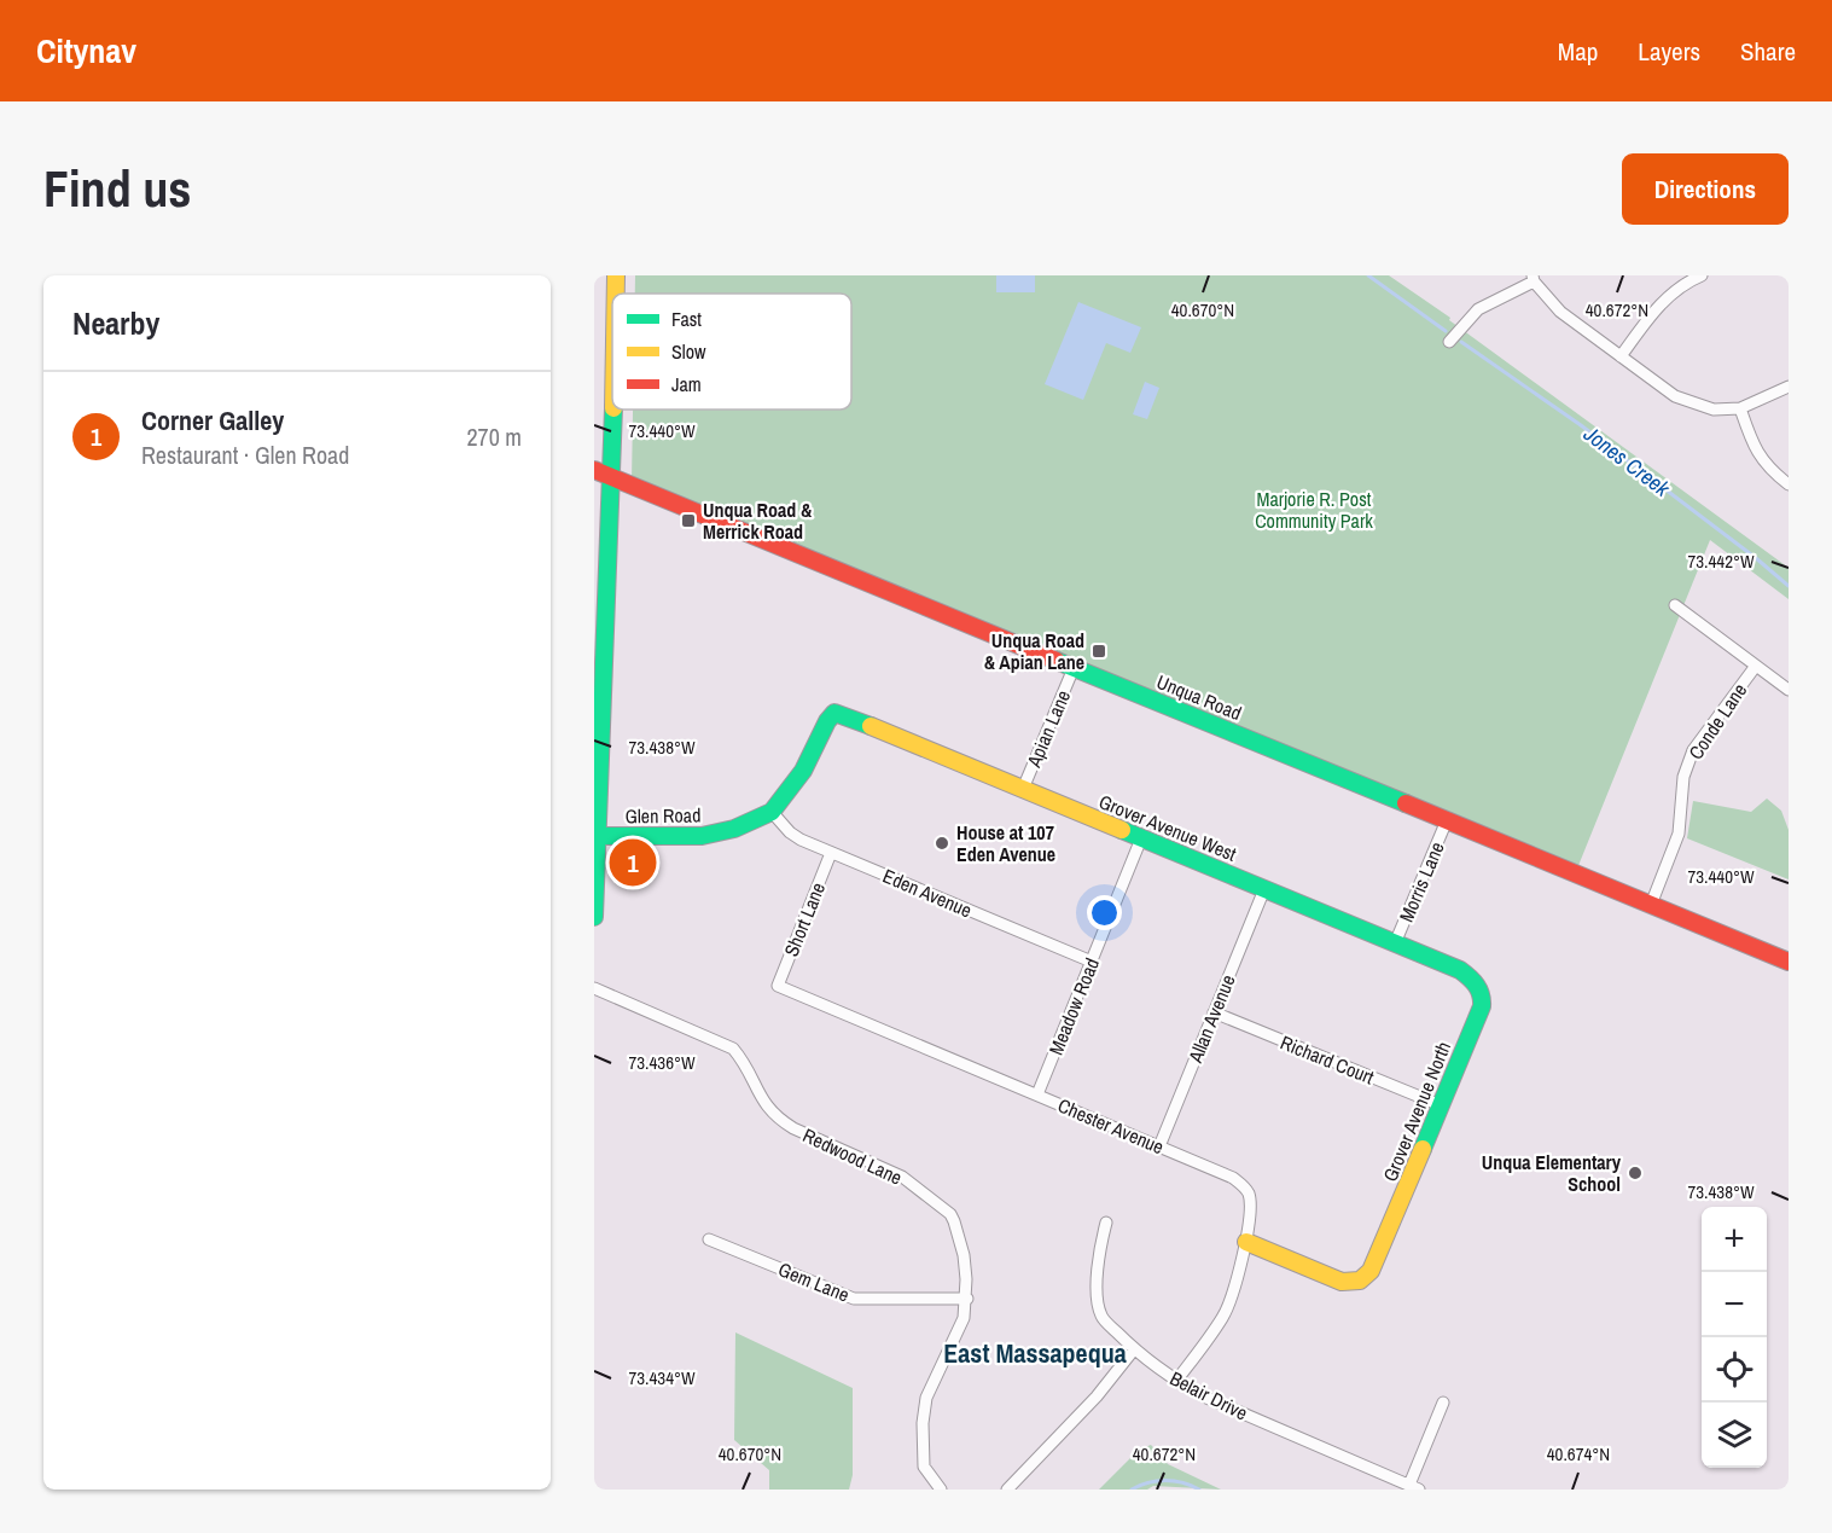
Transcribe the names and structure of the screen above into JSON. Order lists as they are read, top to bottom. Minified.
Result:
{"streets":{"street":["Unqua Road","Conde Lane","Apian Lane","Glen Road","Grover Avenue West","Morris Lane","Eden Avenue","Short Lane","Meadow Road","Allan Avenue","Richard Court","Grover Avenue North","Chester Avenue","Redwood Lane","Gem Lane","Belair Drive"]},"crossings":[["Unqua Road","Conde Lane"],["Unqua Road","Apian Lane"],["Unqua Road","Morris Lane"],["Apian Lane","Grover Avenue West"],["Glen Road","Grover Avenue West"],["Glen Road","Eden Avenue"],["Grover Avenue West","Morris Lane"],["Grover Avenue West","Meadow Road"],["Grover Avenue West","Allan Avenue"],["Grover Avenue West","Grover Avenue North"],["Eden Avenue","Short Lane"],["Eden Avenue","Meadow Road"],["Short Lane","Chester Avenue"],["Meadow Road","Chester Avenue"],["Allan Avenue","Richard Court"],["Allan Avenue","Chester Avenue"],["Richard Court","Grover Avenue North"],["Grover Avenue North","Chester Avenue"],["Chester Avenue","Belair Drive"],["Redwood Lane","Gem Lane"]],"districts":["East Massapequa"],"water":["Jones Creek"],"parks":["Marjorie R. Post Community Park"],"places":{"transit":["Unqua Road & Merrick Road","Unqua Road & Apian Lane"],"other":["House at 107 Eden Avenue","Unqua Elementary School"]},"legend":["Fast","Slow","Jam"],"page":{"header":"Citynav","nav":["Map","Layers","Share"],"buttons":"Directions","title":"Find us","heading":"Nearby","list":[{"mark":"1","name":"Corner Galley","note":"Restaurant · Glen Road","value":"270 m"}],"pins":"1","map_buttons":["+","−"]},"coordinates":["40.670°N","40.672°N","73.440°W","73.442°W","73.438°W","73.436°W","73.434°W","40.674°N"]}
